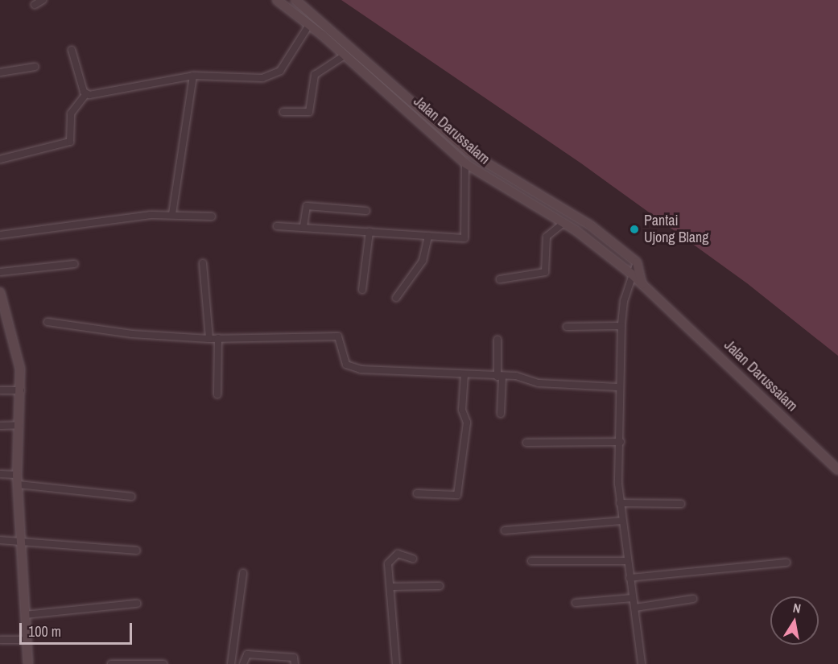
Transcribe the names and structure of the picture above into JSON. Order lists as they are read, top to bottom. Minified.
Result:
{"streets":{"street":["Jalan Darussalam"]},"places":["Pantai Ujong Blang"],"scale_bar":"100 m","north":"top"}
